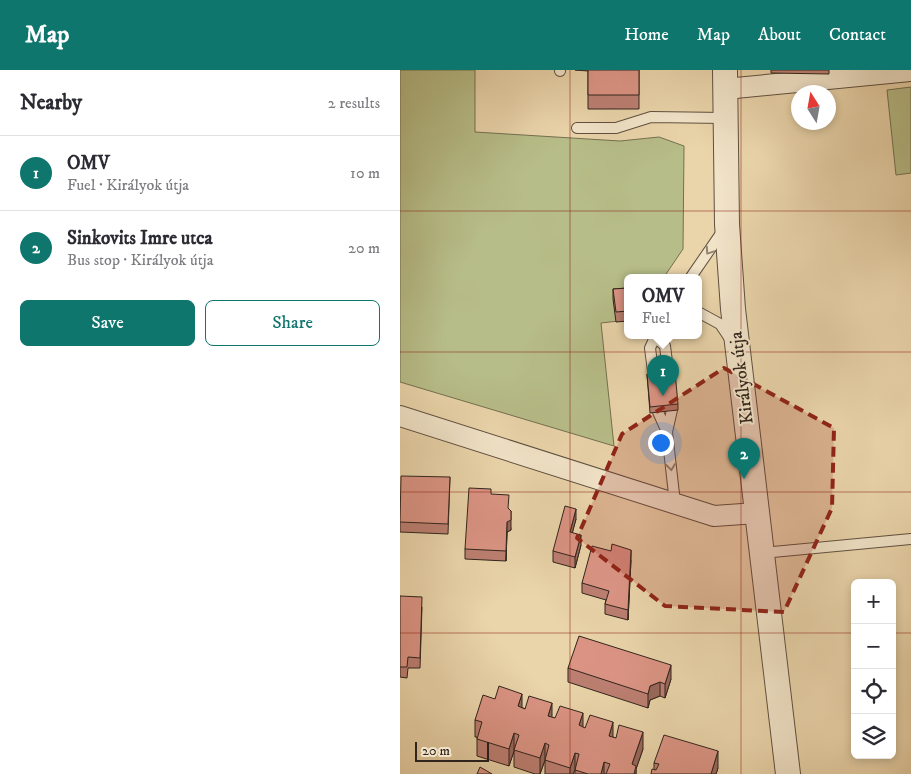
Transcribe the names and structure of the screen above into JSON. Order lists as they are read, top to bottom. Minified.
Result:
{"streets":{"street":["Királyok útja"]},"scale_bar":"20 m","north":"top","page":{"header":"Map","nav":["Home","Map","About","Contact"],"heading":["Nearby","2 results"],"list":[{"mark":"1","name":"OMV","note":"Fuel · Királyok útja","value":"10 m"},{"mark":"2","name":"Sinkovits Imre utca","note":"Bus stop · Királyok útja","value":"20 m"}],"popup":["OMV","Fuel"],"buttons":["Save","Share"],"pins":["1","2"],"map_buttons":["+","−"],"scale":"20 m"}}
